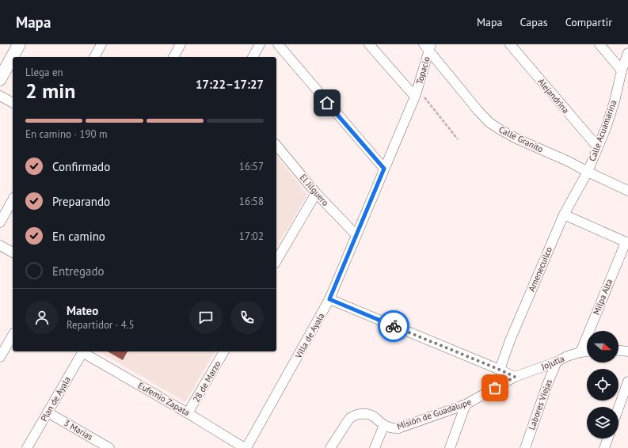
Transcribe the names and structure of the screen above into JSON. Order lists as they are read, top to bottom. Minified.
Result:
{"streets":{"street":["Topacio","Alejandrina","Calle Acuamarina","Calle Granito","El Jilguero","Amenecuilco","Milpa Alta","Villa de Ayala","Jojutla","28 de Marzo","Plan de Ayala","Eufemio Zapata","Labores Viejas","Misión de Guadalupe","3 Marias"]},"crossings":[["Topacio","Calle Granito"],["Topacio","Villa de Ayala"],["Alejandrina","Calle Acuamarina"],["Calle Acuamarina","Calle Granito"],["Calle Acuamarina","Amenecuilco"],["Calle Granito","Amenecuilco"],["El Jilguero","Villa de Ayala"],["Milpa Alta","Jojutla"],["Villa de Ayala","Eufemio Zapata"],["Jojutla","Labores Viejas"],["Jojutla","Misión de Guadalupe"],["28 de Marzo","Eufemio Zapata"],["Plan de Ayala","3 Marias"]],"north":"right","page":{"header":"Mapa","nav":["Mapa","Capas","Compartir"],"heading":["2 min","Llega en","17:22–17:27"],"panel":["Mateo","Repartidor · 4.5"],"bar":"En camino · 190 m","list":[["Confirmado","16:57"],["Preparando","16:58"],["En camino","17:02"],"Entregado"]}}
